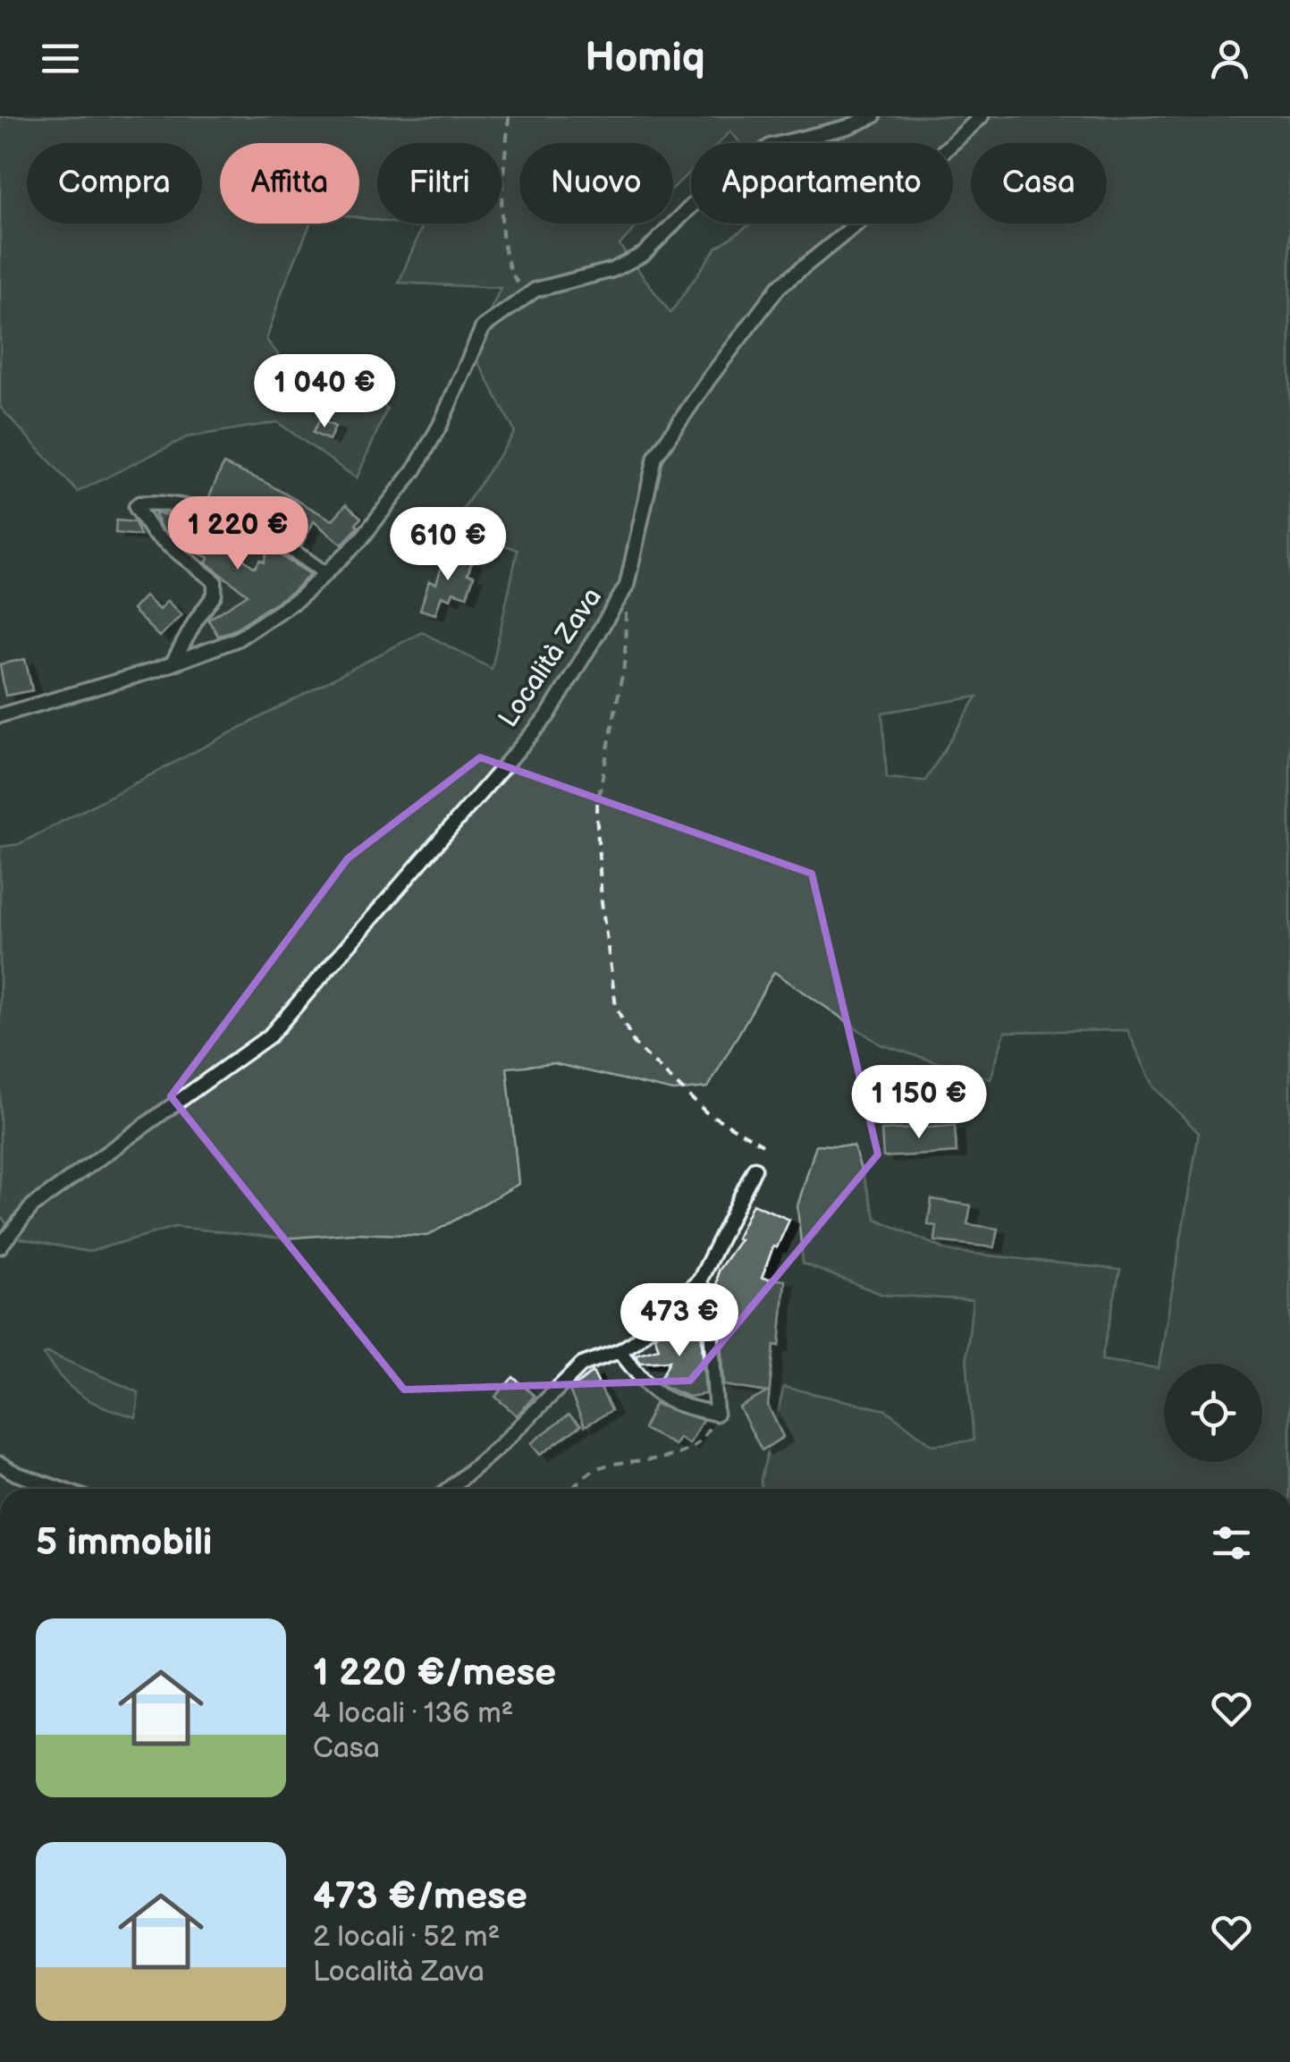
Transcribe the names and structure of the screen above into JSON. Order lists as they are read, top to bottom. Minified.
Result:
{"streets":{"street":["Località Zava"]},"page":{"header":"Homiq","chip":["Compra","Affitta","Filtri","Nuovo","Appartamento","Casa"],"price":["1 040 €","1 220 €","610 €","1 150 €","473 €"],"heading":"5 immobili","list":[{"name":"1 220 €/mese","note":"4 locali · 136 m² · Casa"},{"name":"473 €/mese","note":"2 locali · 52 m² · Località Zava"}]}}
